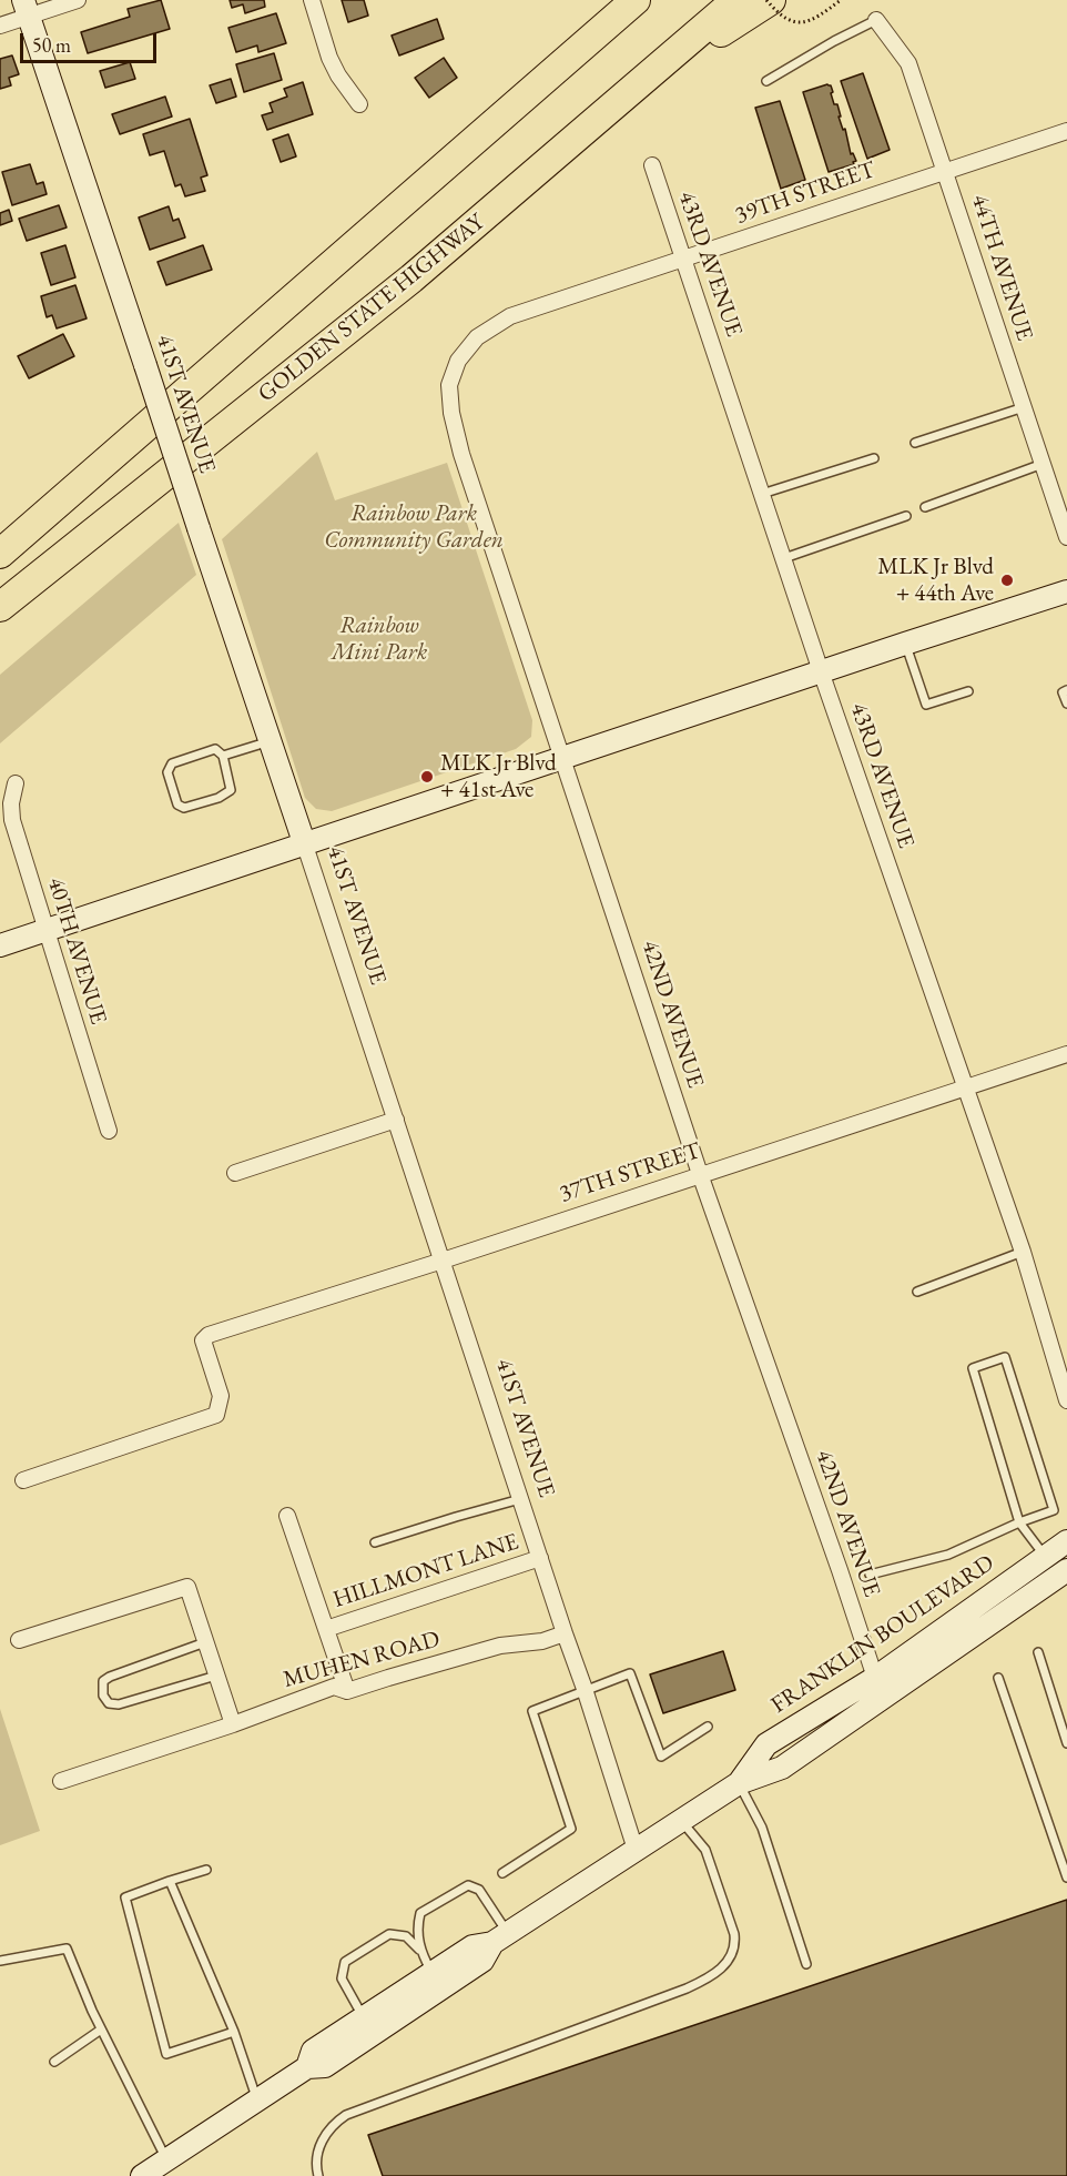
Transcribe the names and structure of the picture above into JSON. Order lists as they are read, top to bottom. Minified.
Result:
{"streets":{"highway":["GOLDEN STATE HIGHWAY"],"street":["39TH STREET","43RD AVENUE","44TH AVENUE","41ST AVENUE","40TH AVENUE","42ND AVENUE","37TH STREET","HILLMONT LANE","FRANKLIN BOULEVARD","MUHEN ROAD"]},"crossings":[["39TH STREET","43RD AVENUE"],["39TH STREET","44TH AVENUE"],["39TH STREET","42ND AVENUE"],["43RD AVENUE","37TH STREET"],["41ST AVENUE","37TH STREET"],["41ST AVENUE","HILLMONT LANE"],["41ST AVENUE","FRANKLIN BOULEVARD"],["41ST AVENUE","MUHEN ROAD"],["42ND AVENUE","37TH STREET"],["42ND AVENUE","FRANKLIN BOULEVARD"],["HILLMONT LANE","MUHEN ROAD"]],"parks":["Rainbow Park Community Garden","Rainbow Mini Park"],"places":["MLK Jr Blvd + 44th Ave","MLK Jr Blvd + 41st Ave"],"scale_bar":"50 m"}
